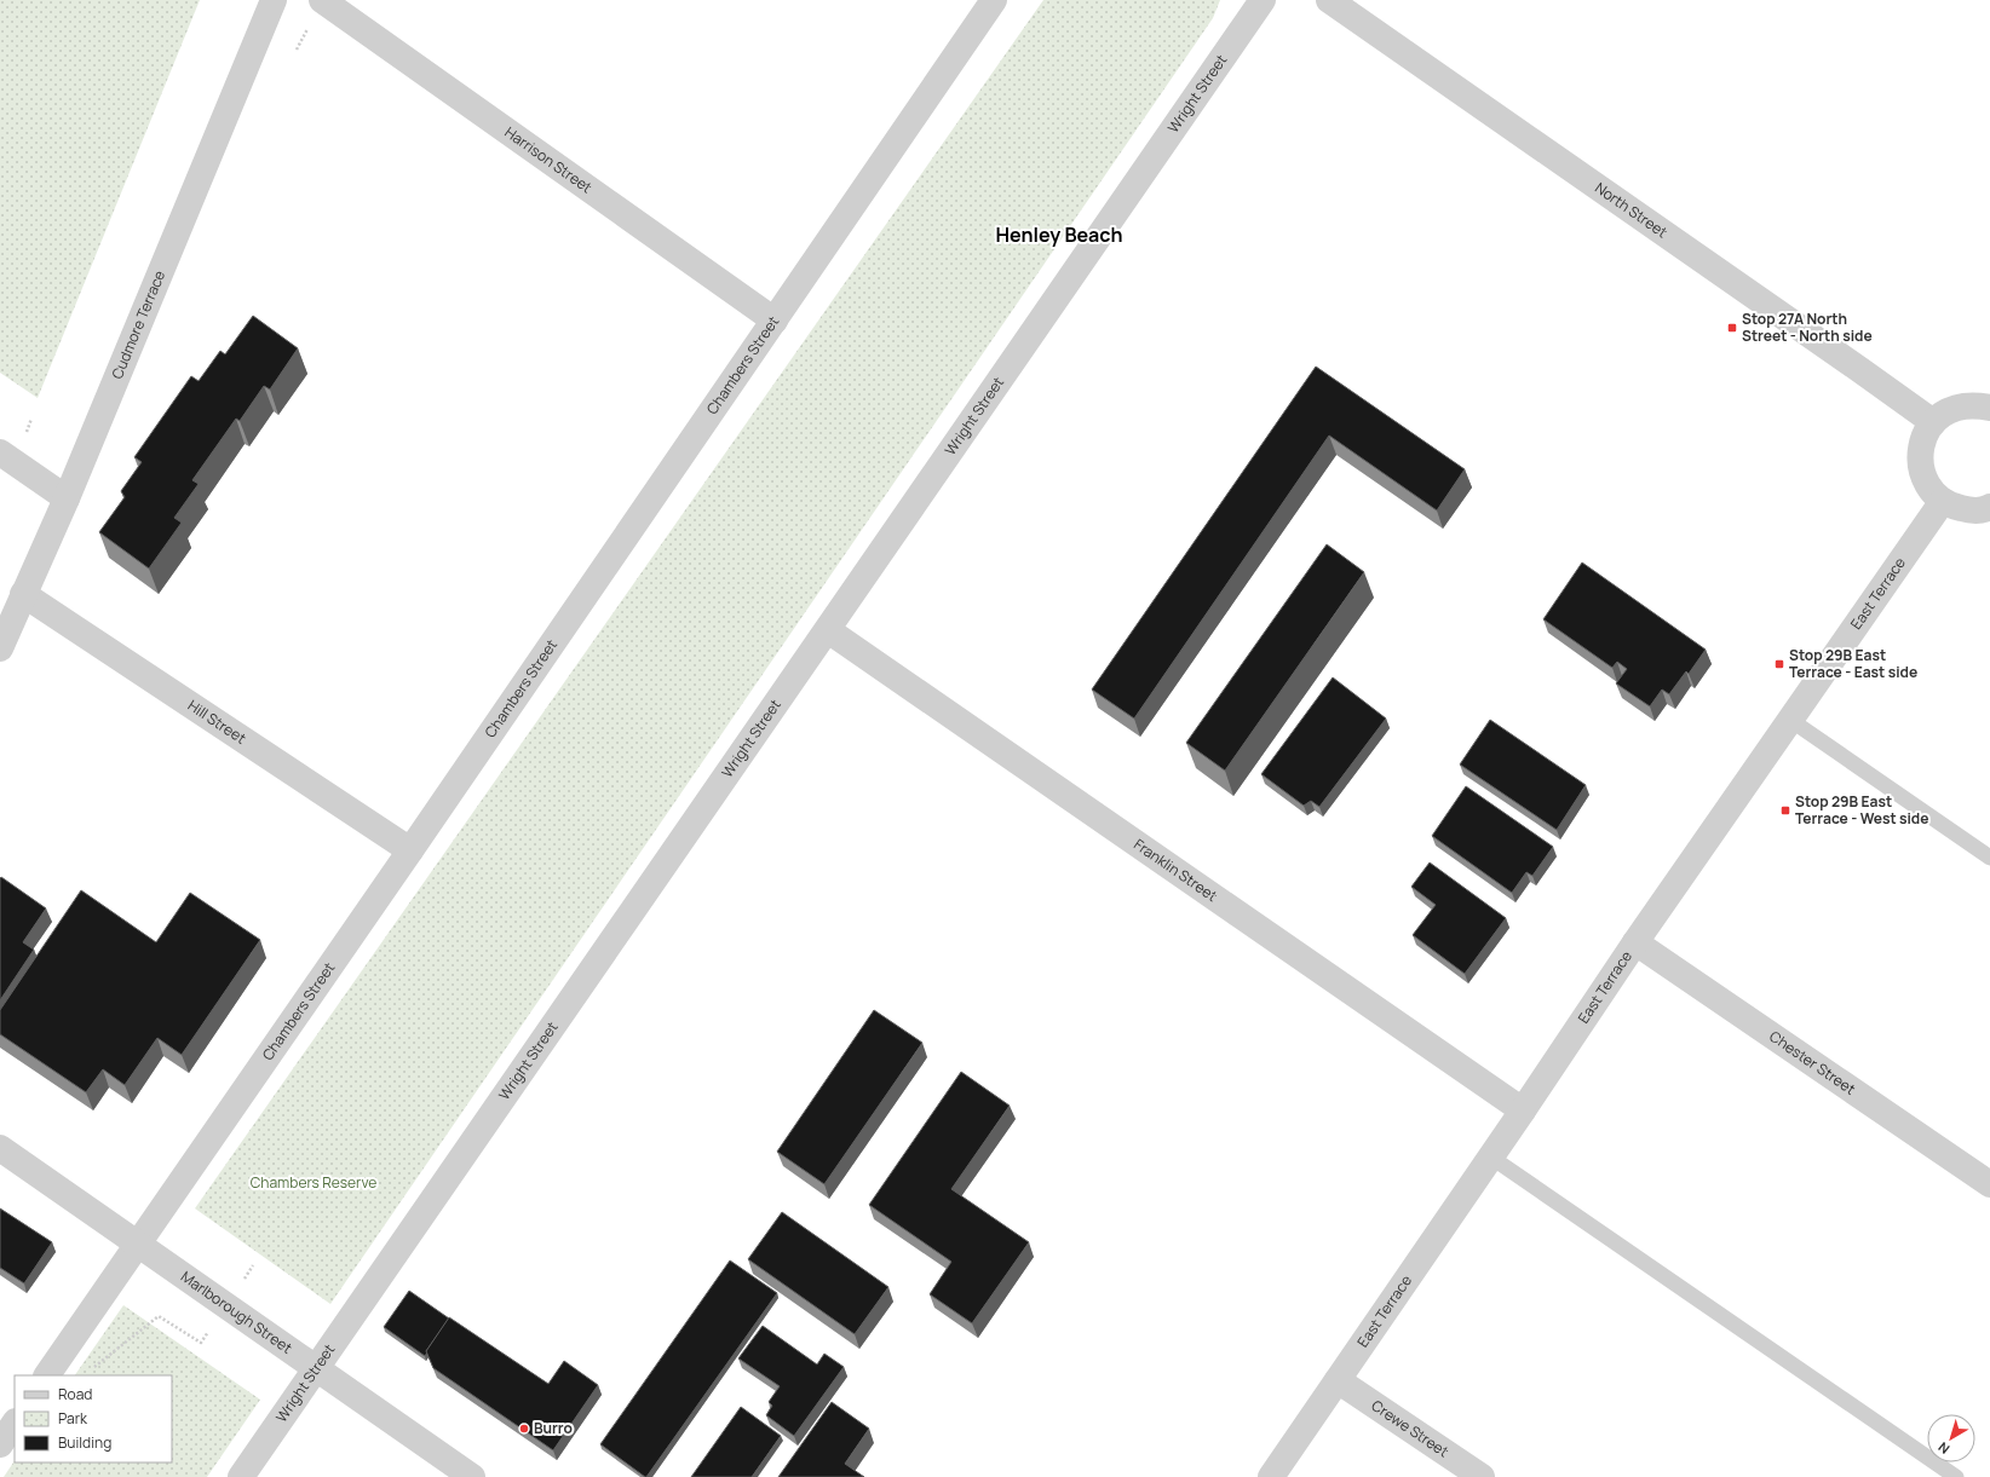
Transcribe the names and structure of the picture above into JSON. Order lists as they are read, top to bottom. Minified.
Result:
{"streets":{"street":["Wright Street","Harrison Street","North Street","Cudmore Terrace","Chambers Street","East Terrace","Hill Street","Franklin Street","Chester Street","Marlborough Street","Crewe Street"]},"crossings":[["Wright Street","Franklin Street"],["Wright Street","Marlborough Street"],["Harrison Street","Chambers Street"],["Cudmore Terrace","Hill Street"],["Chambers Street","Hill Street"],["Chambers Street","Marlborough Street"],["East Terrace","Franklin Street"],["East Terrace","Chester Street"],["East Terrace","Crewe Street"]],"districts":["Henley Beach"],"parks":["Chambers Reserve"],"places":{"transit":["Stop 27A North Street - North side","Stop 29B East Terrace - East side","Stop 29B East Terrace - West side"],"other":["Burro"]},"legend":["Road","Park","Building"],"north":"bottom left"}
